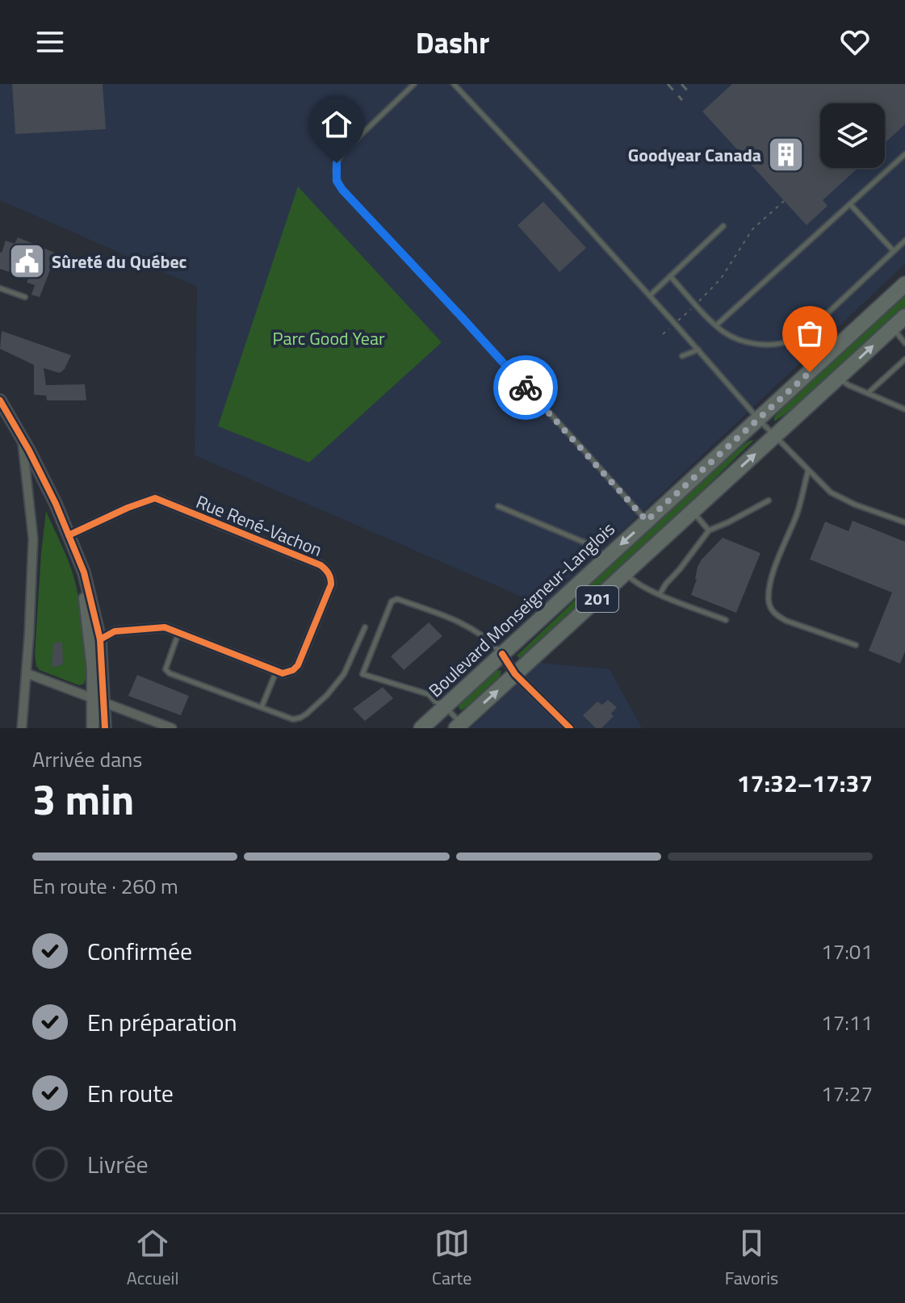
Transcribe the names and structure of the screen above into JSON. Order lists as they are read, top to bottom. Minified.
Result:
{"streets":{"highway":["201","Boulevard Monseigneur-Langlois"],"street":["Rue René-Vachon"]},"parks":["Parc Good Year"],"places":{"building":["Goodyear Canada"],"public building":["Sûreté du Québec"]},"page":{"header":"Dashr","heading":["3 min","Arrivée dans","17:32–17:37"],"bar":"En route · 260 m","list":[["Confirmée","17:01"],["En préparation","17:11"],["En route","17:27"],"Livrée"],"tabs":["Accueil","Carte","Favoris"]}}
